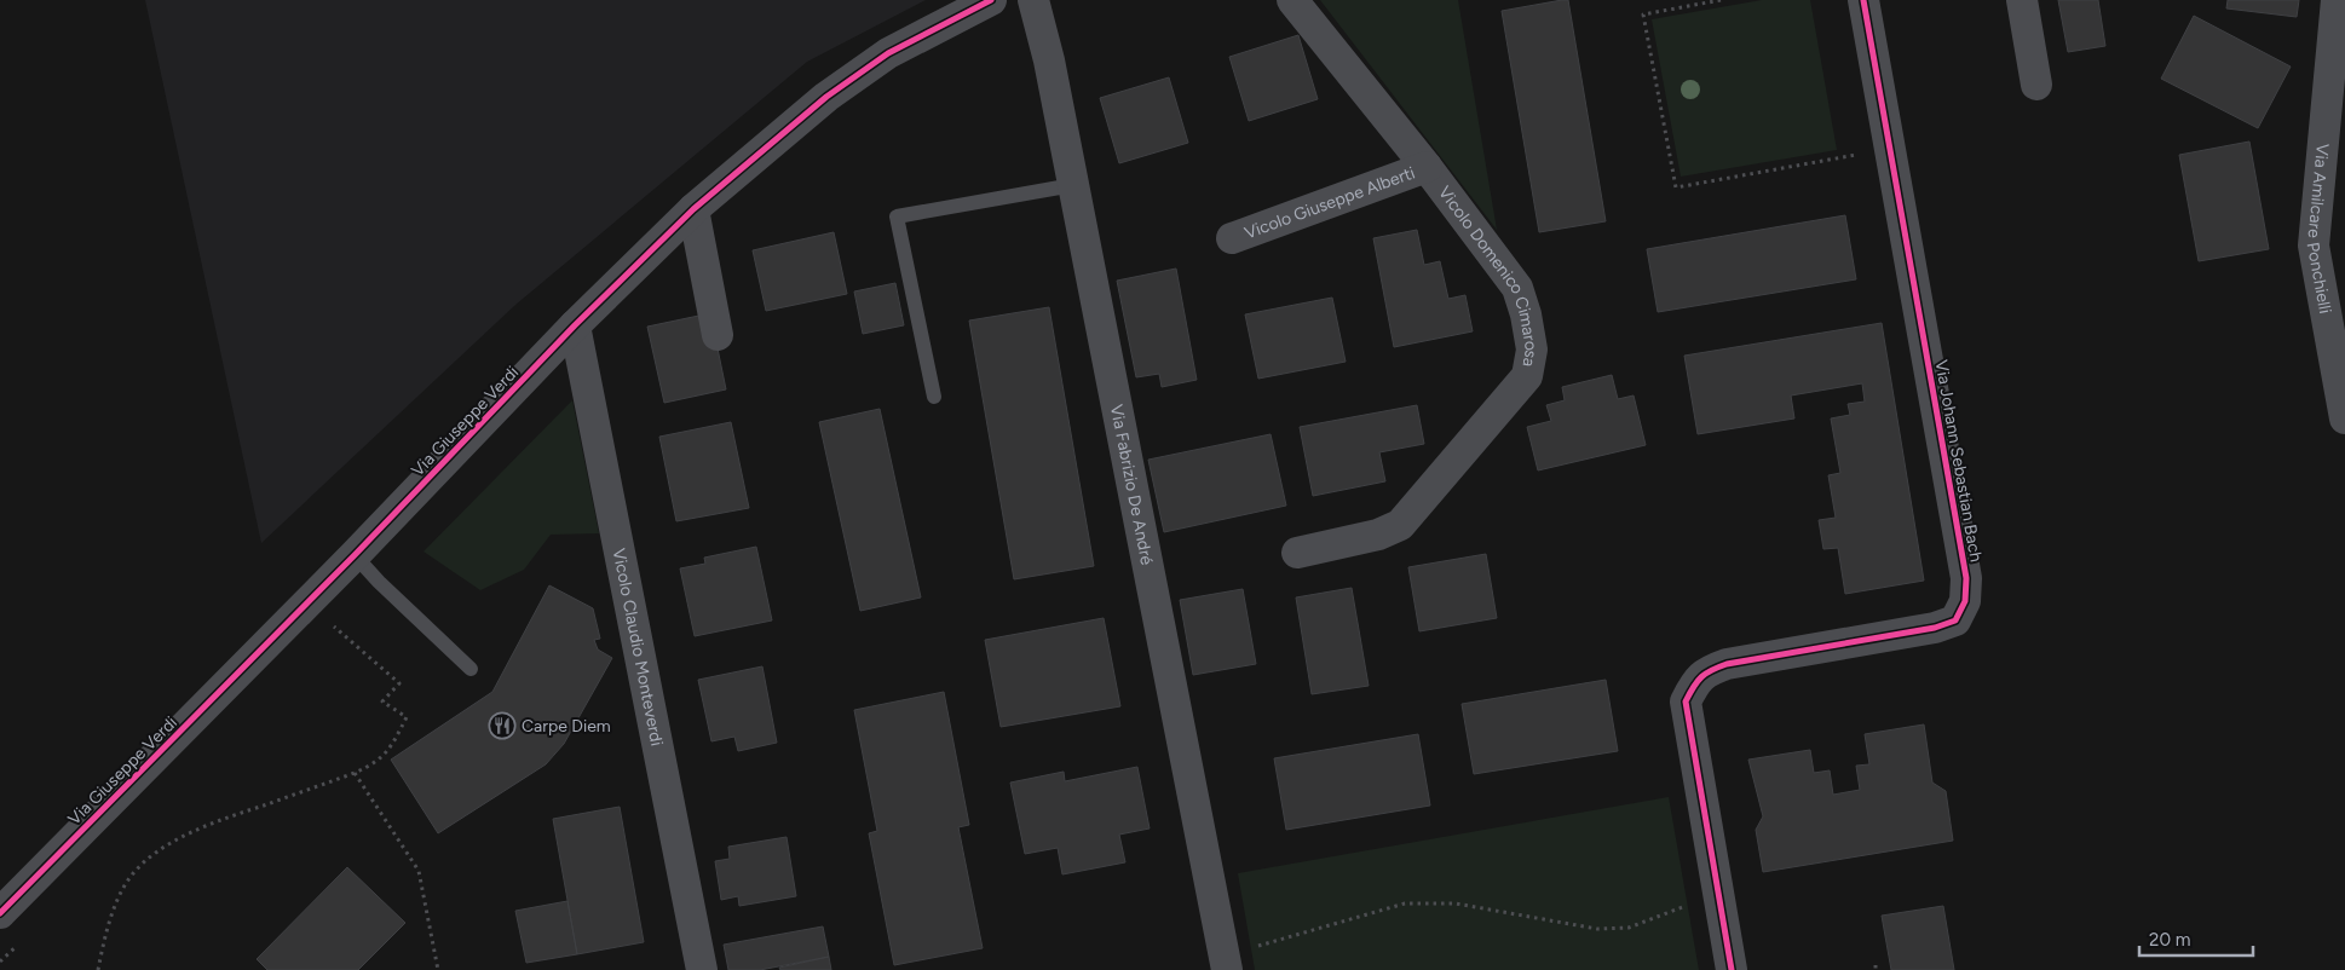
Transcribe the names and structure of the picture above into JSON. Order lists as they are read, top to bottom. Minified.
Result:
{"streets":{"street":["Vicolo Giuseppe Alberti","Via Amilcare Ponchielli","Vicolo Domenico Cimarosa","Via Giuseppe Verdi","Via Johann Sebastian Bach","Via Fabrizio De André","Vicolo Claudio Monteverdi"]},"crossings":[["Vicolo Giuseppe Alberti","Vicolo Domenico Cimarosa"],["Via Giuseppe Verdi","Vicolo Claudio Monteverdi"]],"places":{"restaurant":["Carpe Diem"]},"scale_bar":"20 m"}
